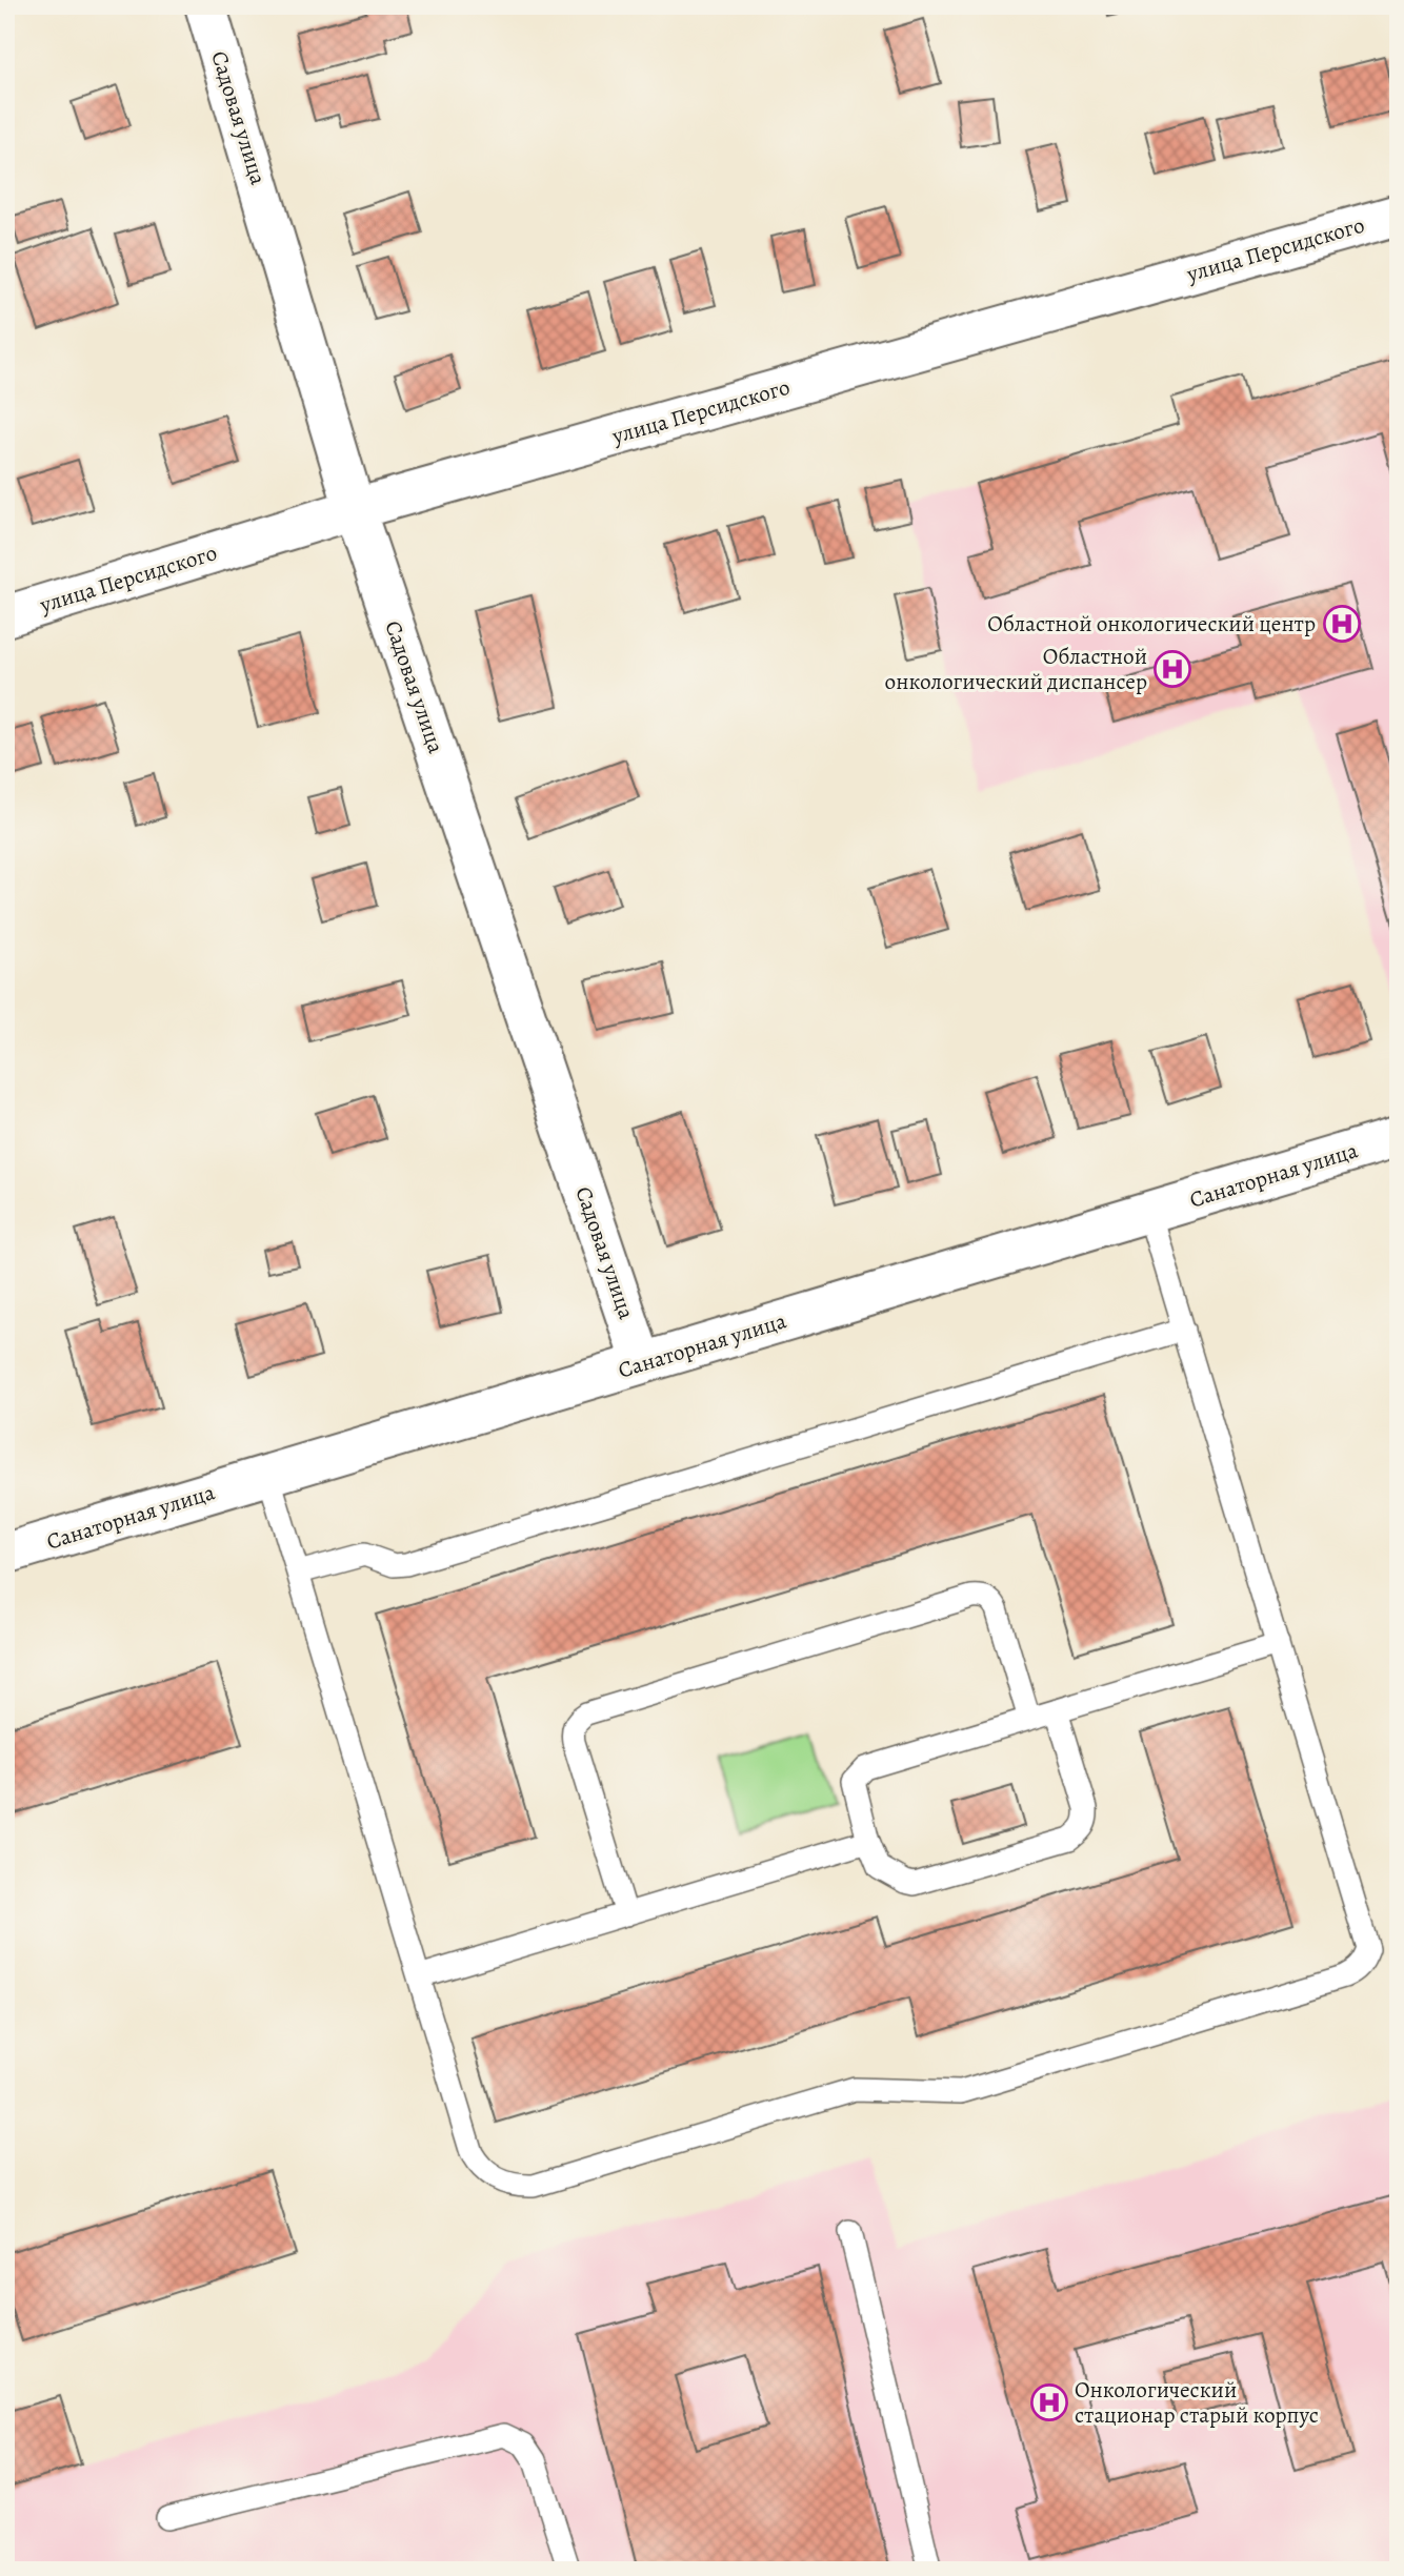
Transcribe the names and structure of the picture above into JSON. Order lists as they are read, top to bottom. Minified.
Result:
{"streets":{"street":["Садовая улица","улица Персидского","Санаторная улица"]},"crossings":[["Садовая улица","улица Персидского"],["Садовая улица","Санаторная улица"]],"places":{"hospital":["Областной онкологический центр","Областной онкологический диспансер","Онкологический стационар старый корпус"]}}
